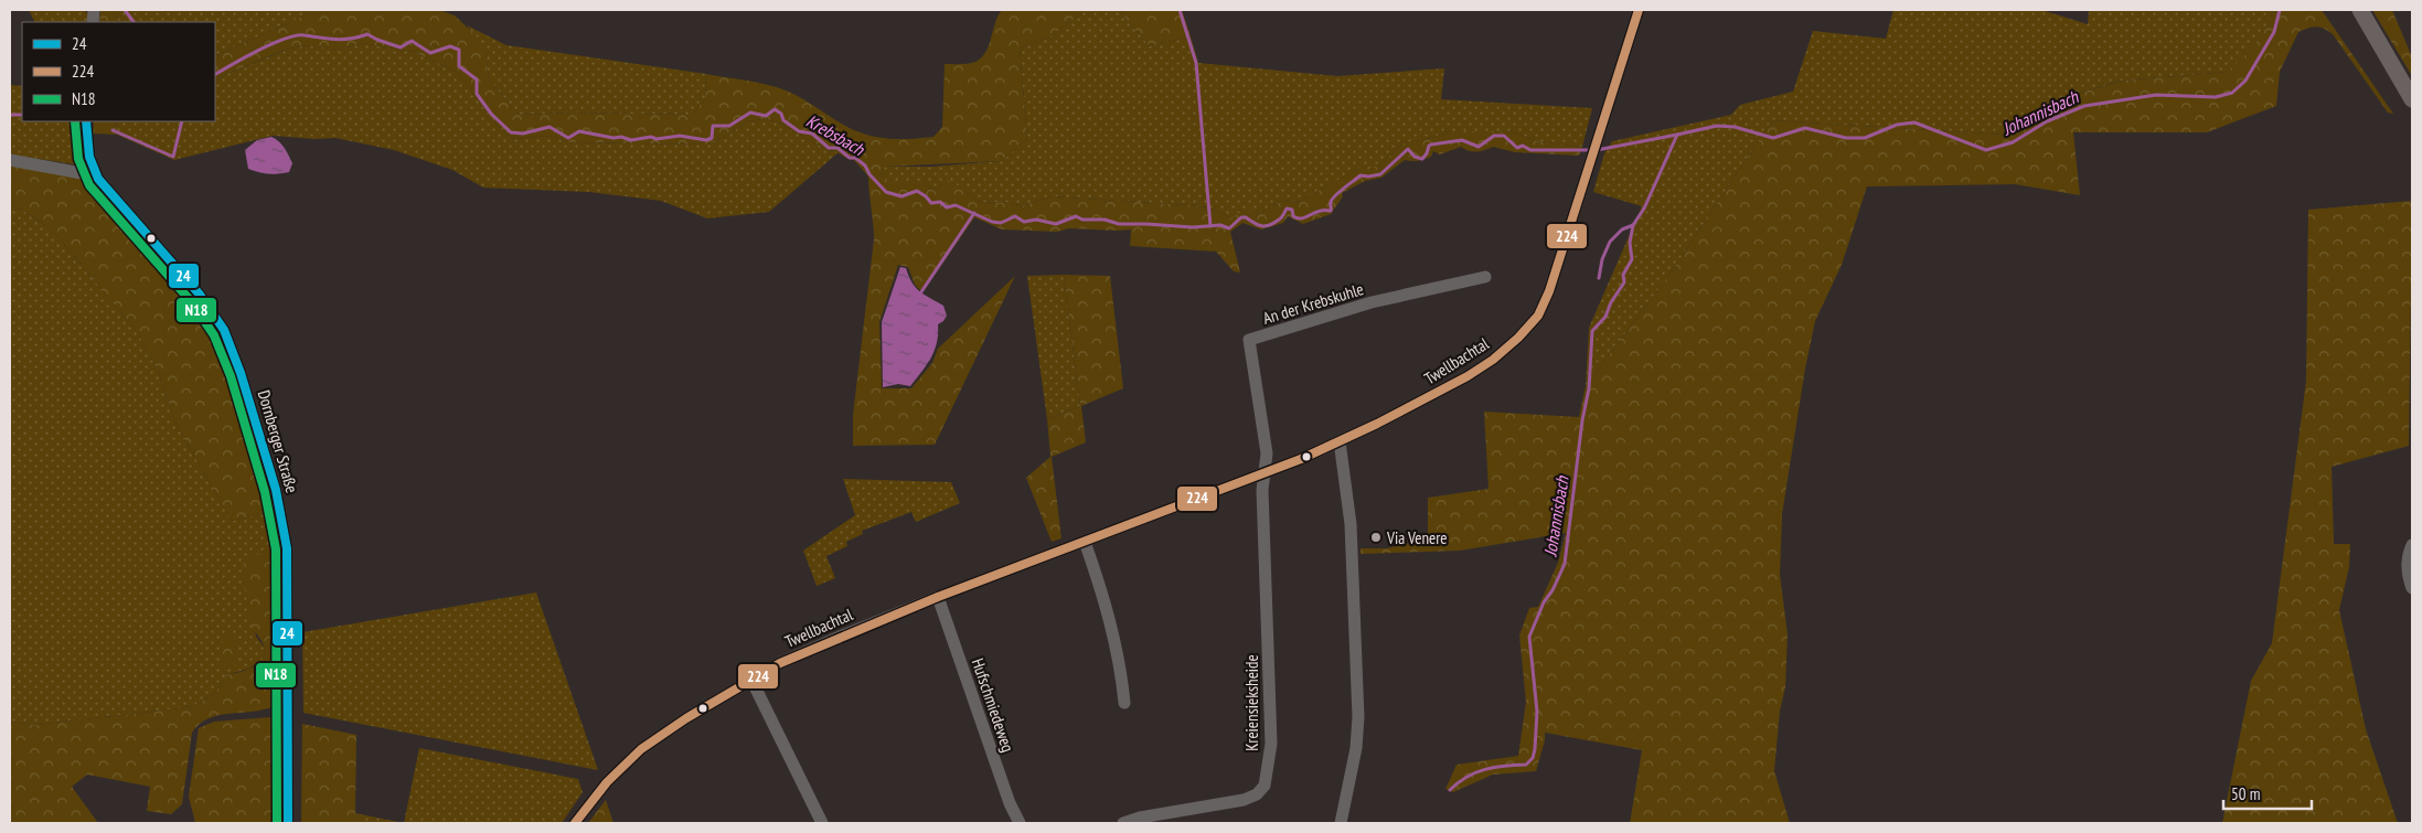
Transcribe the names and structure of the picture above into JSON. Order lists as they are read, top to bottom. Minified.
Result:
{"streets":{"street":["An der Krebskuhle","Twellbachtal","Dornberger Straße","Kreiensieksheide","Hufschmiedeweg"]},"crossings":[["An der Krebskuhle","Twellbachtal"],["An der Krebskuhle","Kreiensieksheide"],["Twellbachtal","Kreiensieksheide"],["Twellbachtal","Hufschmiedeweg"]],"water":["Johannisbach","Krebsbach"],"places":["Via Venere"],"lines":["transit line 224","transit line 24","transit line N18"],"legend":["24","224","N18"],"scale_bar":"50 m"}
